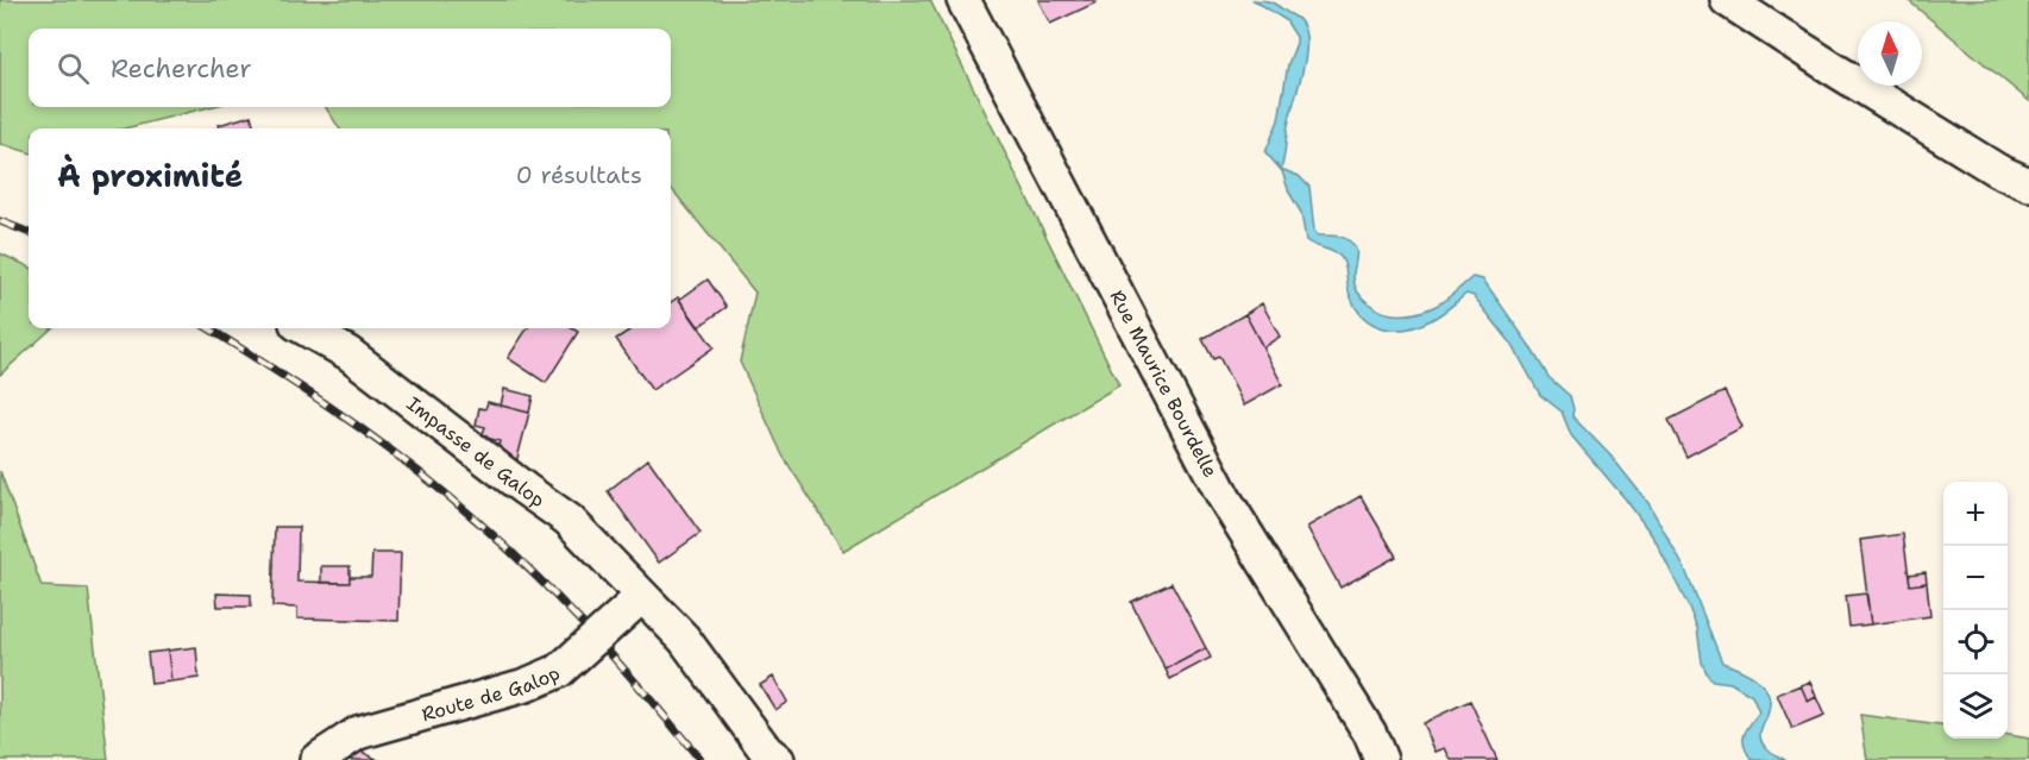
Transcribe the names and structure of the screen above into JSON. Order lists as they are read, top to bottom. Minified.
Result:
{"streets":{"street":["Rue Maurice Bourdelle","Impasse de Galop","Route de Galop"]},"crossings":[["Impasse de Galop","Route de Galop"]],"north":"top","page":{"search":"Rechercher","heading":["À proximité","0 résultats"],"map_buttons":["+","−"]}}
